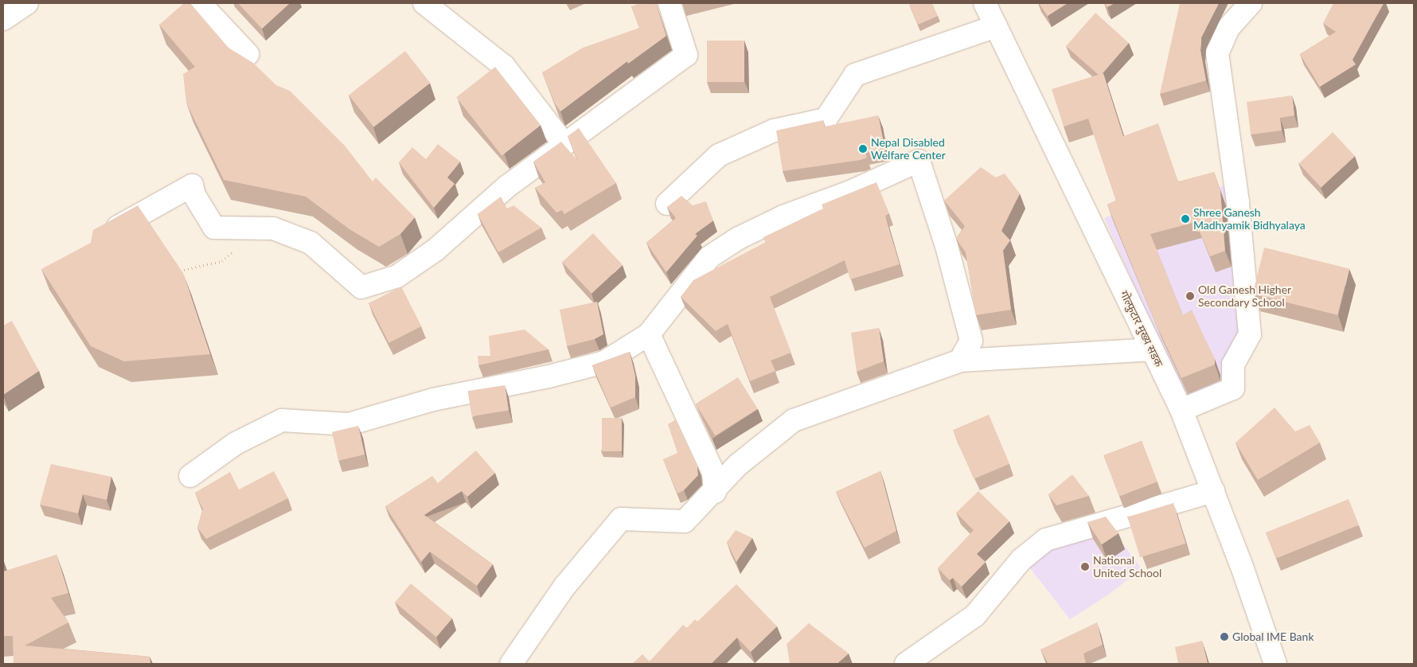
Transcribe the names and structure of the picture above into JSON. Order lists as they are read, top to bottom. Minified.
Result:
{"streets":{"street":["गोल्फुटार मुख्य सडक"]},"places":["Nepal Disabled Welfare Center","Shree Ganesh Madhyamik Bidhyalaya","Old Ganesh Higher Secondary School","National United School","Global IME Bank"]}
